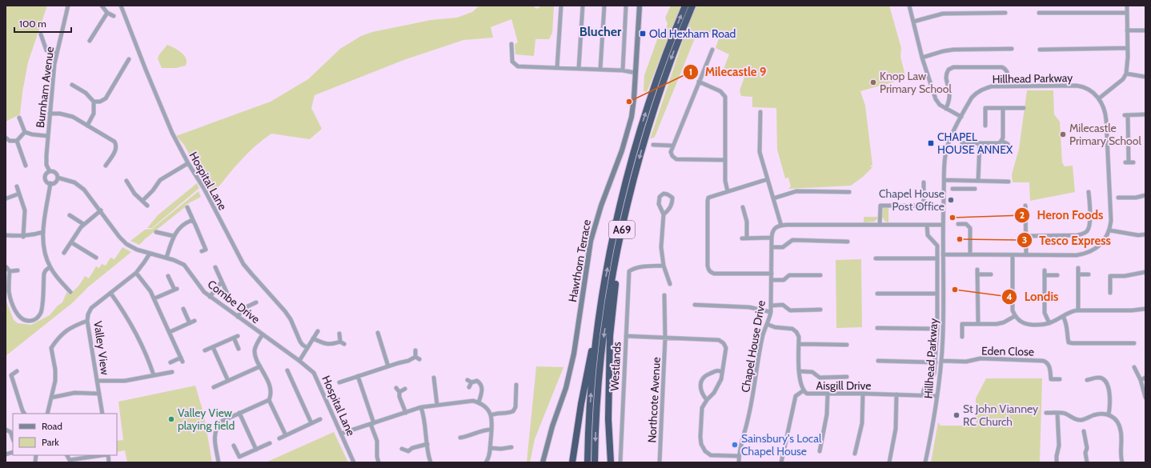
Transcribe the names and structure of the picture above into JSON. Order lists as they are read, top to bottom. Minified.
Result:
{"streets":{"highway":["A69"],"main road":["Hawthorn Terrace"],"street":["Hillhead Parkway","Burnham Avenue","Hospital Lane","Combe Drive","Chapel House Drive","Valley View","Eden Close","Westlands","Aisgill Drive","Northcote Avenue"]},"crossings":[["Hillhead Parkway","Eden Close"],["Hillhead Parkway","Aisgill Drive"],["Burnham Avenue","Combe Drive"],["Hospital Lane","Combe Drive"],["Combe Drive","Valley View"],["Chapel House Drive","Aisgill Drive"]],"districts":["Blucher"],"places":{"transit":["Old Hexham Road","CHAPEL HOUSE ANNEX"],"other":["Knop Law Primary School","Milecastle 9","Milecastle Primary School","Chapel House Post Office","Heron Foods","Tesco Express","Londis","St John Vianney RC Church","Valley View playing field","Sainsbury's Local Chapel House"]},"legend":["Road","Park"],"scale_bar":"100 m"}
